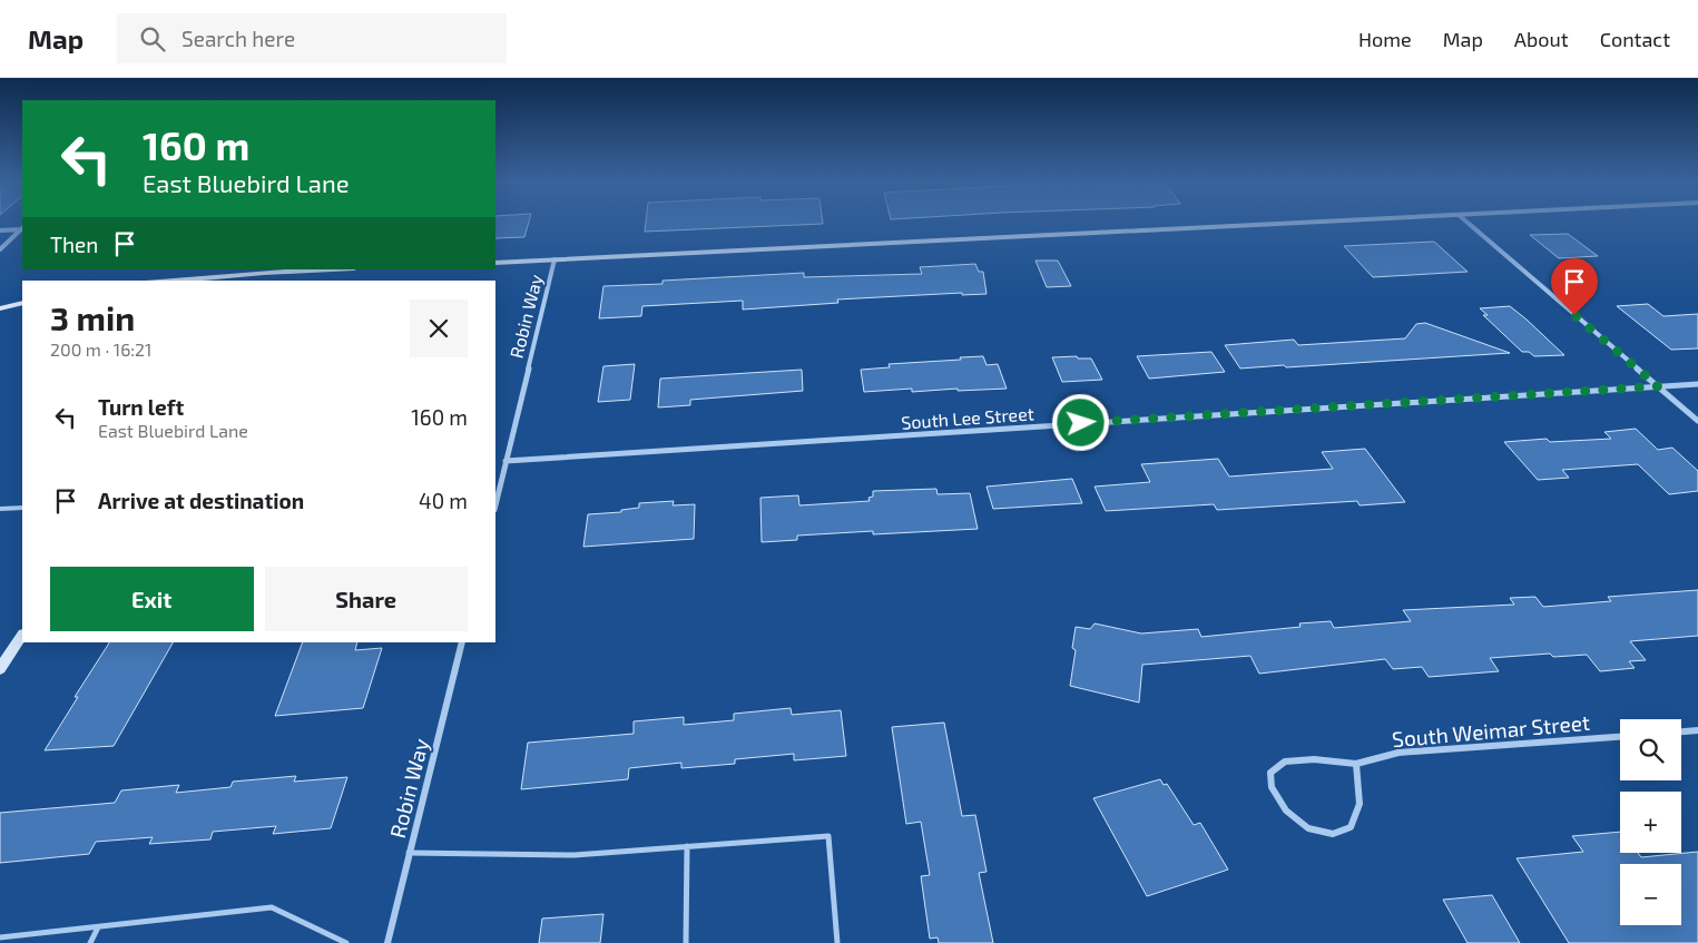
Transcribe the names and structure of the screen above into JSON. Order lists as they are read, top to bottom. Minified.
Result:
{"streets":{"street":["Robin Way","South Lee Street","South Weimar Street"]},"crossings":[["Robin Way","South Lee Street"]],"page":{"header":"Map","search":"Search here","nav":["Home","Map","About","Contact"],"turn":["160 m","East Bluebird Lane"],"then":"Then","heading":["3 min","200 m · 16:21"],"list":[{"name":"Turn left","note":"East Bluebird Lane","value":"160 m"},{"name":"Arrive at destination","value":"40 m"}],"buttons":["Exit","Share"],"map_buttons":["+","−"]}}
